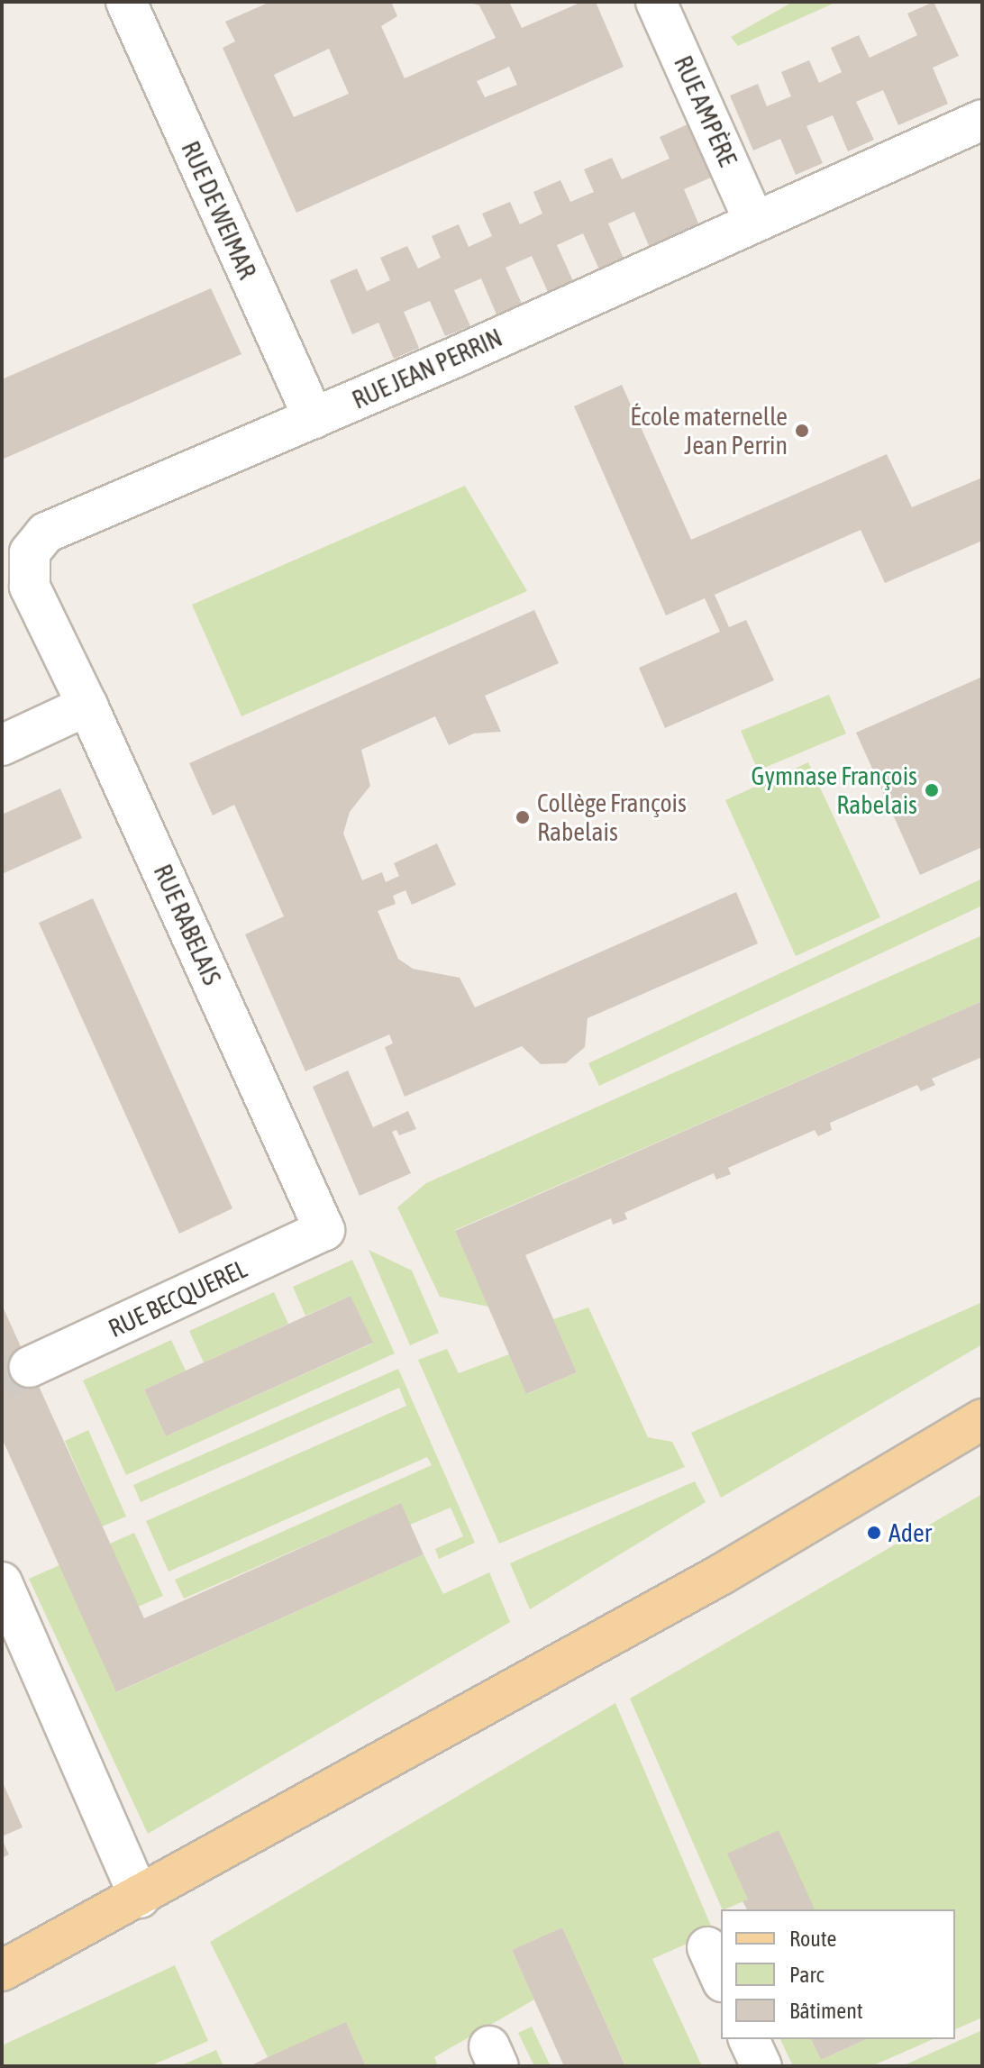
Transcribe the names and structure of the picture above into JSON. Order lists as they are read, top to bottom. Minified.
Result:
{"streets":{"street":["RUE AMPÈRE","RUE DE WEIMAR","RUE JEAN PERRIN","RUE RABELAIS","RUE BECQUEREL"]},"crossings":[["RUE AMPÈRE","RUE JEAN PERRIN"],["RUE DE WEIMAR","RUE JEAN PERRIN"],["RUE JEAN PERRIN","RUE RABELAIS"],["RUE RABELAIS","RUE BECQUEREL"]],"places":["École maternelle Jean Perrin","Gymnase François Rabelais","Collège François Rabelais","Ader"],"legend":["Route","Parc","Bâtiment"]}
